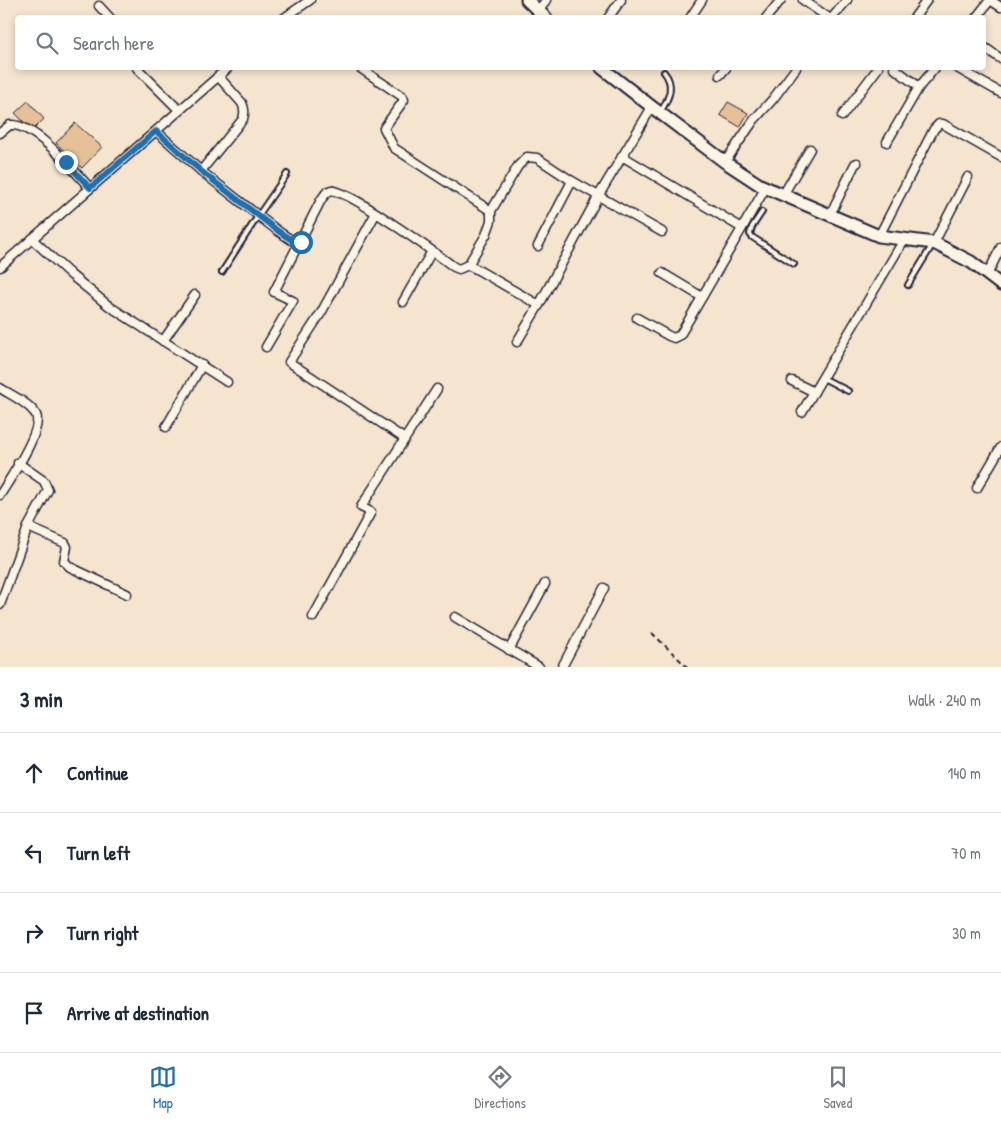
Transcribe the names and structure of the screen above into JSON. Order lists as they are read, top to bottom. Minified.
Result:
{"page":{"search":"Search here","heading":["3 min","Walk · 240 m"],"list":[["Continue","140 m"],["Turn left","70 m"],["Turn right","30 m"],"Arrive at destination"],"nav":["Map","Directions","Saved"]}}
